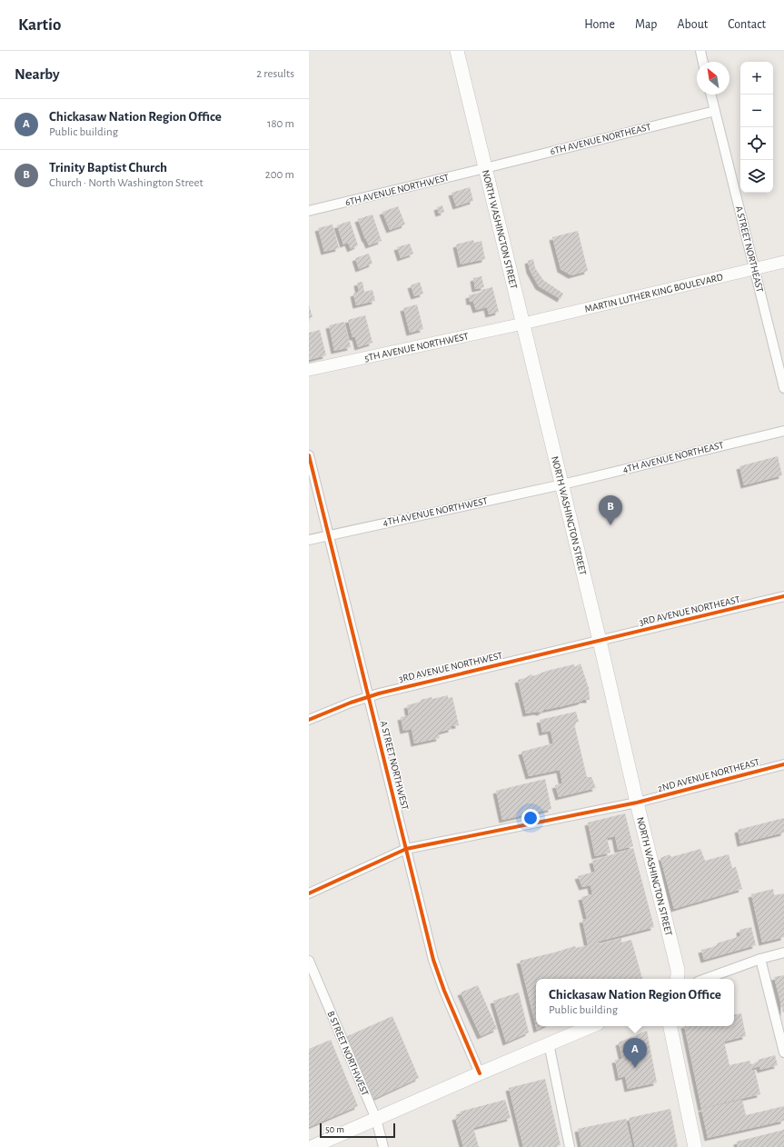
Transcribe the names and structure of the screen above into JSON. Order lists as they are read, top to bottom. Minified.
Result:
{"streets":{"main road":["NORTH WASHINGTON STREET"],"street":["6TH AVENUE NORTHEAST","6TH AVENUE NORTHWEST","A STREET NORTHEAST","MARTIN LUTHER KING BOULEVARD","5TH AVENUE NORTHWEST","4TH AVENUE NORTHEAST","4TH AVENUE NORTHWEST","3RD AVENUE NORTHEAST","3RD AVENUE NORTHWEST","A STREET NORTHWEST","2ND AVENUE NORTHEAST","B STREET NORTHWEST"]},"crossings":[["6TH AVENUE NORTHEAST","6TH AVENUE NORTHWEST"],["6TH AVENUE NORTHEAST","NORTH WASHINGTON STREET"],["6TH AVENUE NORTHEAST","A STREET NORTHEAST"],["6TH AVENUE NORTHWEST","NORTH WASHINGTON STREET"],["NORTH WASHINGTON STREET","MARTIN LUTHER KING BOULEVARD"],["NORTH WASHINGTON STREET","5TH AVENUE NORTHWEST"],["NORTH WASHINGTON STREET","4TH AVENUE NORTHEAST"],["NORTH WASHINGTON STREET","4TH AVENUE NORTHWEST"],["NORTH WASHINGTON STREET","3RD AVENUE NORTHEAST"],["NORTH WASHINGTON STREET","3RD AVENUE NORTHWEST"],["NORTH WASHINGTON STREET","2ND AVENUE NORTHEAST"],["A STREET NORTHEAST","MARTIN LUTHER KING BOULEVARD"],["MARTIN LUTHER KING BOULEVARD","5TH AVENUE NORTHWEST"],["4TH AVENUE NORTHEAST","4TH AVENUE NORTHWEST"],["4TH AVENUE NORTHWEST","A STREET NORTHWEST"],["3RD AVENUE NORTHEAST","3RD AVENUE NORTHWEST"],["3RD AVENUE NORTHWEST","A STREET NORTHWEST"],["A STREET NORTHWEST","2ND AVENUE NORTHEAST"]],"scale_bar":"50 m","north":"top left","page":{"header":"Kartio","nav":["Home","Map","About","Contact"],"heading":["Nearby","2 results"],"map_buttons":["+","−"],"list":[{"mark":"A","name":"Chickasaw Nation Region Office","note":"Public building","value":"180 m"},{"mark":"B","name":"Trinity Baptist Church","note":"Church · North Washington Street","value":"200 m"}],"pins":["B","A"],"popup":["Chickasaw Nation Region Office","Public building"],"scale":"50 m"}}
